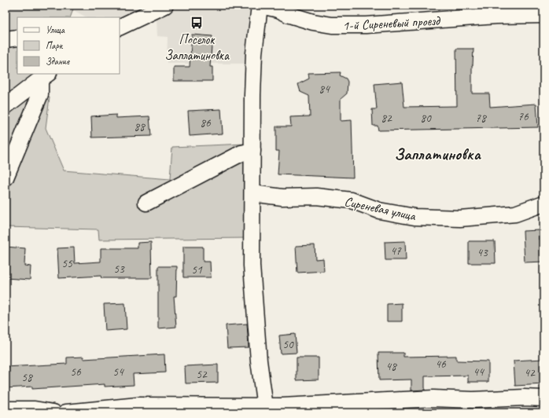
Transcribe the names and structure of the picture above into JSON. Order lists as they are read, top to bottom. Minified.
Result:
{"streets":{"street":["1-й Сиреневый проезд","Сиреневая улица"]},"districts":["Заплатиновка"],"places":{"bus stop":["Поселок Заплатиновка"]},"house_numbers":["84","76","82","80","78","86","88","47","43","55","53","51","50","46","48","56","54","44","42","52","58"],"legend":["Улица","Парк","Здание"]}
